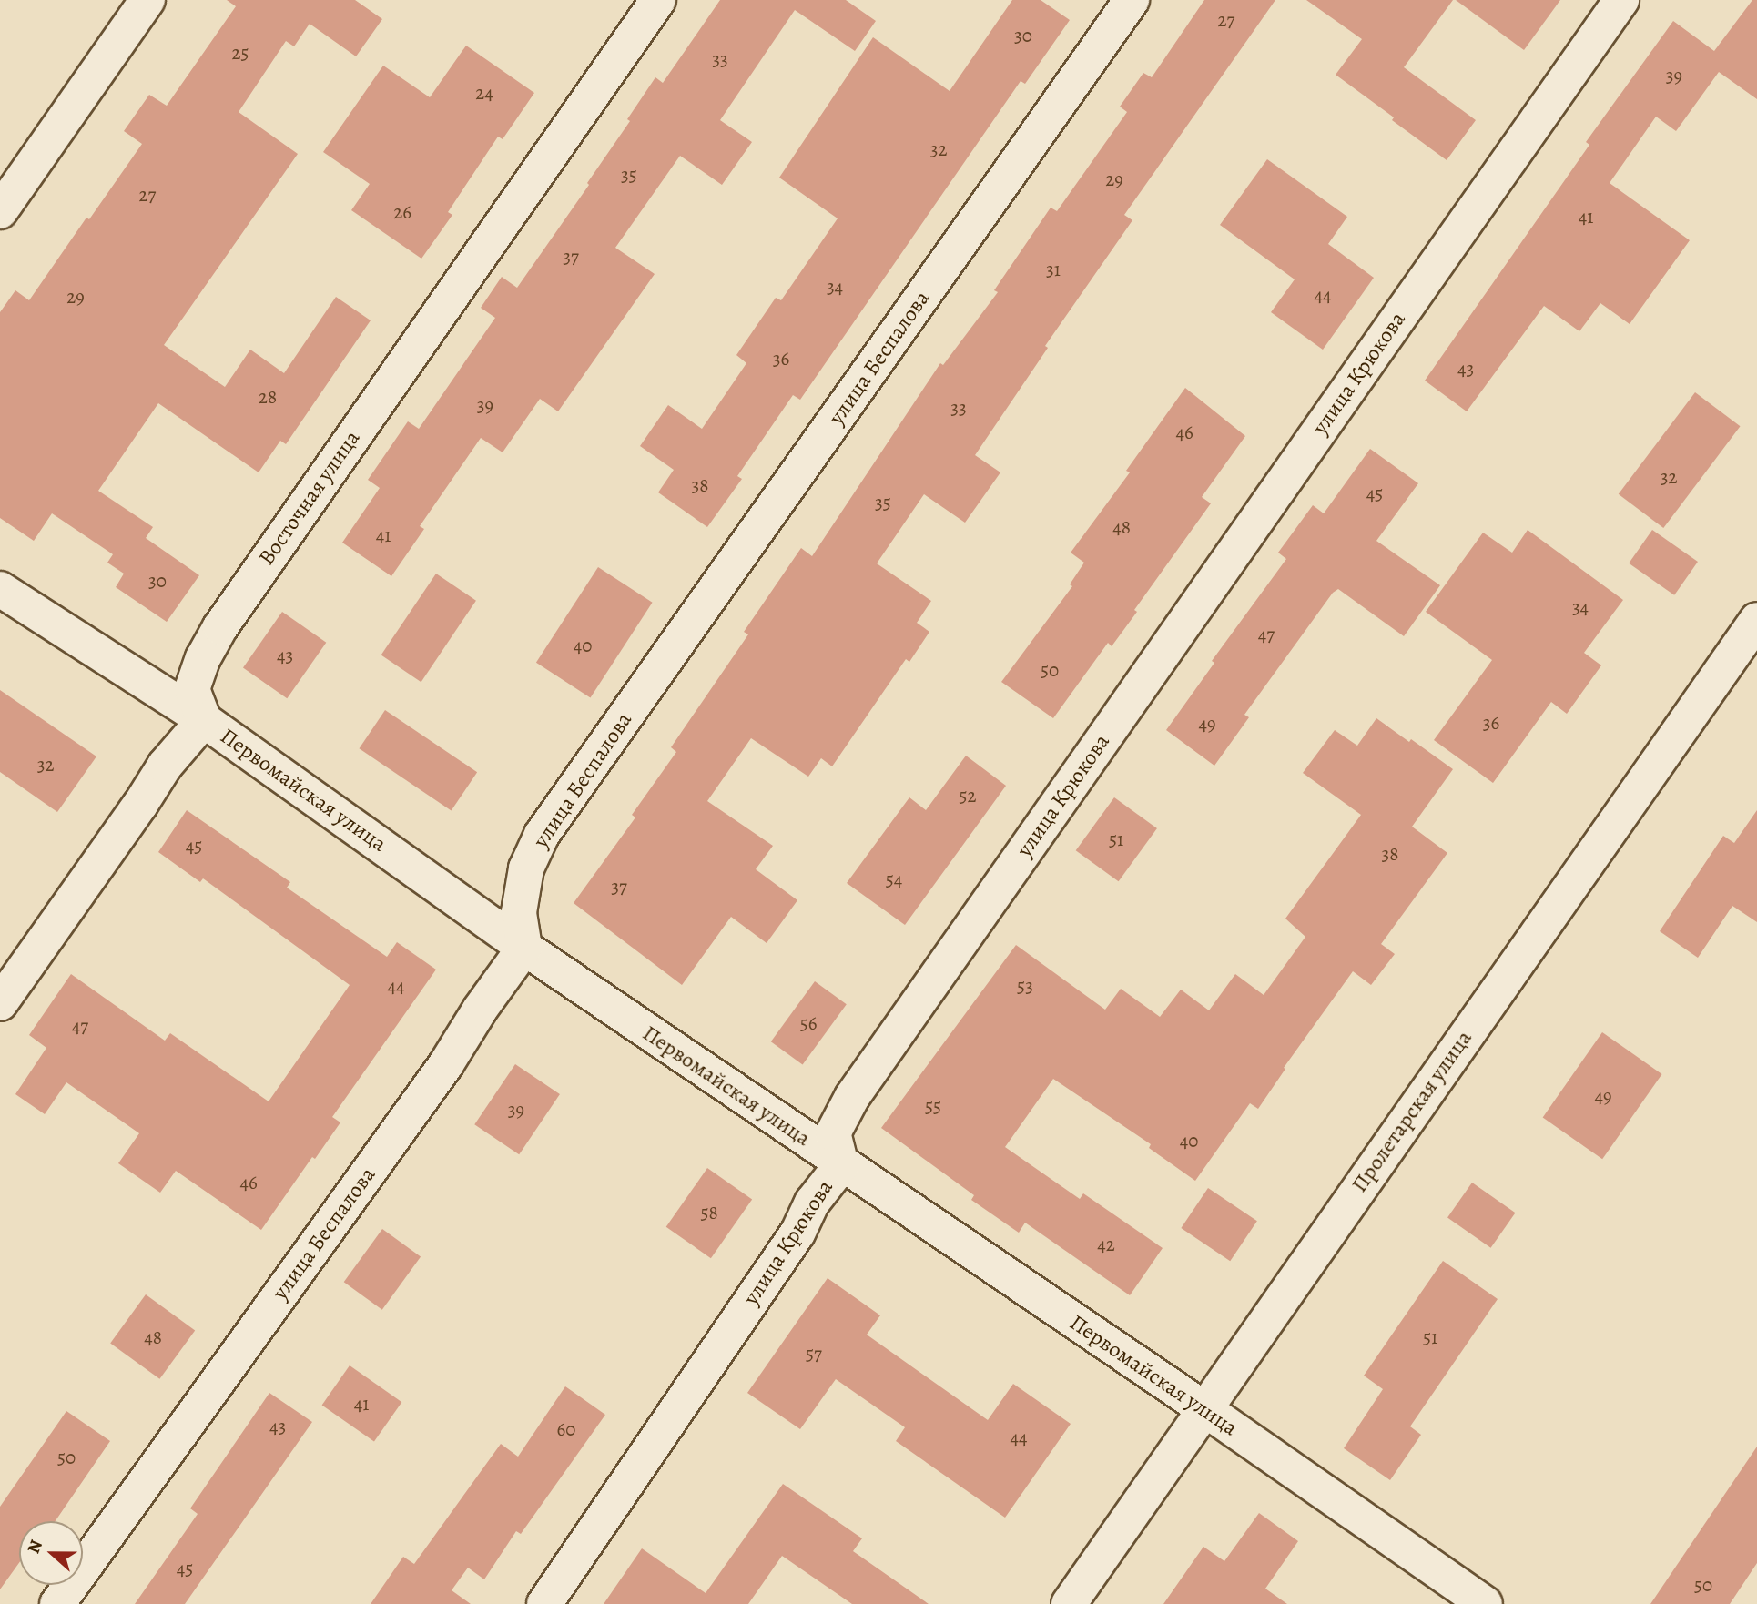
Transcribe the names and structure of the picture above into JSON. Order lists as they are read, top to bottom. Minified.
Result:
{"streets":{"street":["улица Беспалова","улица Крюкова","Восточная улица","Первомайская улица","Пролетарская улица"]},"crossings":[["улица Беспалова","Первомайская улица"],["улица Крюкова","Первомайская улица"],["Восточная улица","Первомайская улица"],["Первомайская улица","Пролетарская улица"]],"house_numbers":["27","30","25","33","39","24","32","35","29","27","26","41","37","31","34","44","29","36","43","28","39","33","46","32","38","45","35","48","41","30","34","47","40","43","50","36","49","32","52","51","45","38","54","37","44","53","56","47","49","55","39","40","46","58","42","48","51","57","41","43","60","44","50","45","50"],"north":"left"}
